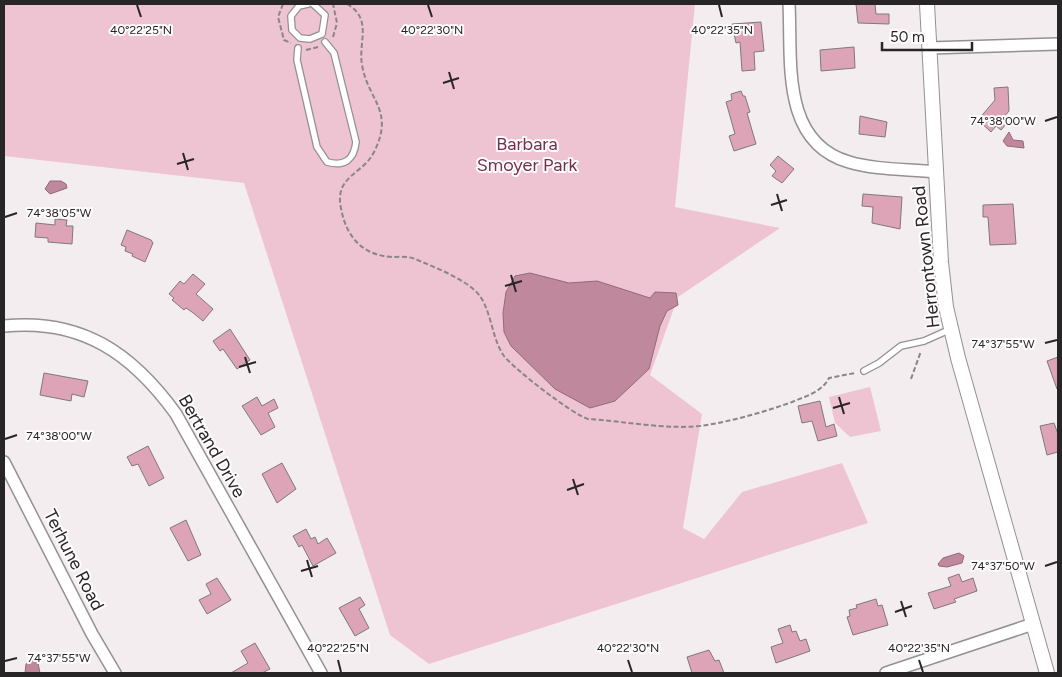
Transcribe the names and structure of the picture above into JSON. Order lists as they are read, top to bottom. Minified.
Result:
{"streets":{"street":["Herrontown Road","Bertrand Drive","Terhune Road"]},"parks":["Barbara Smoyer Park"],"scale_bar":"50 m","coordinates":["40°22'25\"N","40°22'30\"N","40°22'35\"N","74°38'00\"W","74°38'05\"W","74°37'55\"W","74°37'50\"W"]}
